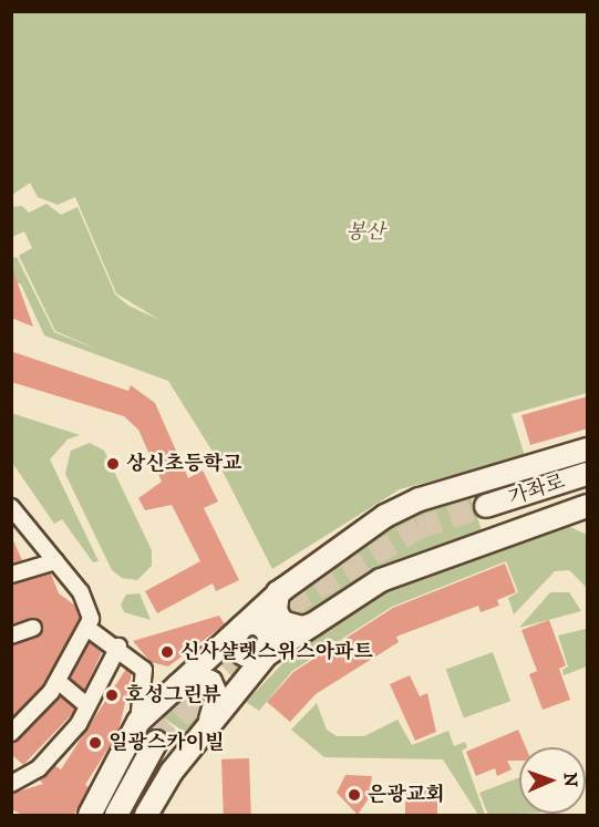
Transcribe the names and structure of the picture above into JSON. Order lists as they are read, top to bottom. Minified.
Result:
{"streets":{"main road":["가좌로"]},"parks":["봉산"],"places":["상신초등학교","신사샬렛스위스아파트","호성그린뷰","일광스카이빌","은광교회"],"north":"right"}
